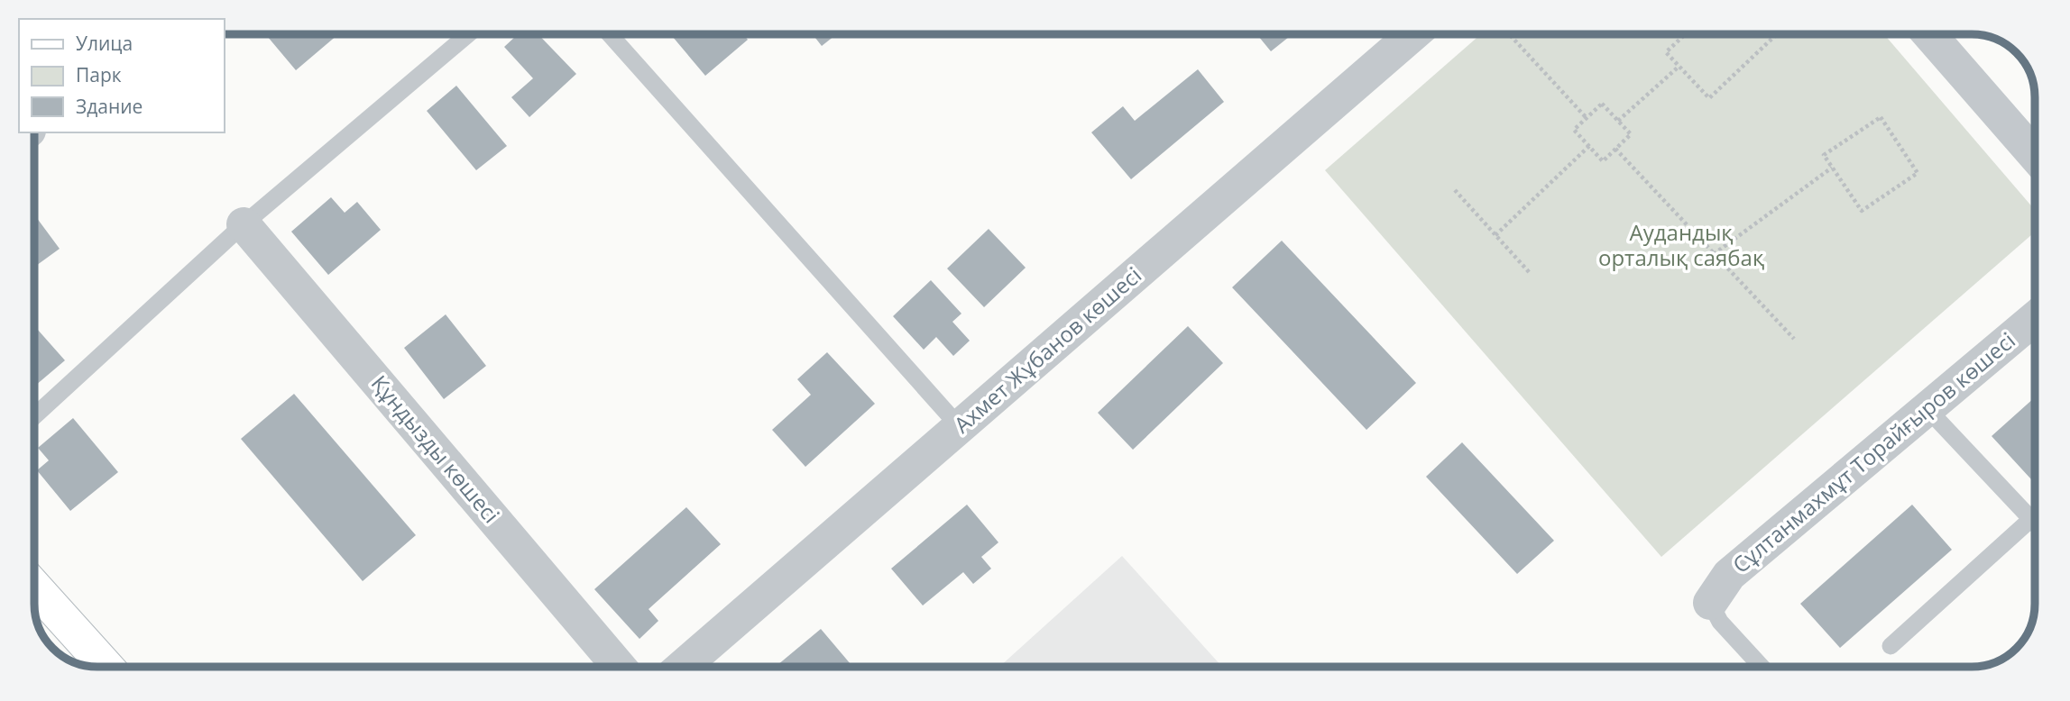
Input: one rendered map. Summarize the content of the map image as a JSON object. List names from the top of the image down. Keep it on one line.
{"streets":{"street":["Ахмет Жұбанов көшесі","Құндызды көшесі","Сұлтанмахмұт Торайғыров көшесі"]},"parks":["Аудандық орталық саябақ"],"legend":["Улица","Парк","Здание"]}
